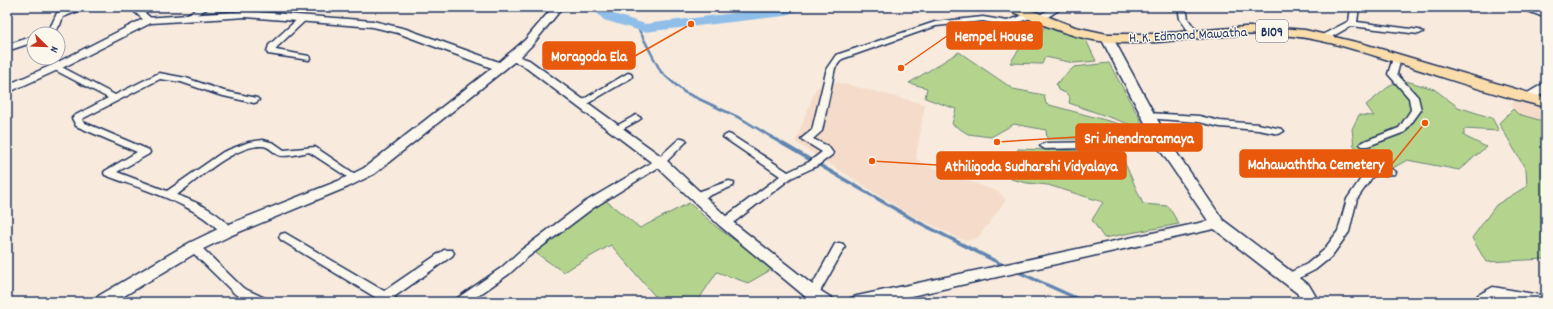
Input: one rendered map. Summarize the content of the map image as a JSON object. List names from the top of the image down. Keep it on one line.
{"streets":{"main road":["B109","H. K. Edmond Mawatha"]},"crossings":[["B109","H. K. Edmond Mawatha"]],"places":["Moragoda Ela","Hempel House","Mahawaththa Cemetery","Sri Jinendraramaya","Athiligoda Sudharshi Vidyalaya"],"north":"bottom right"}
